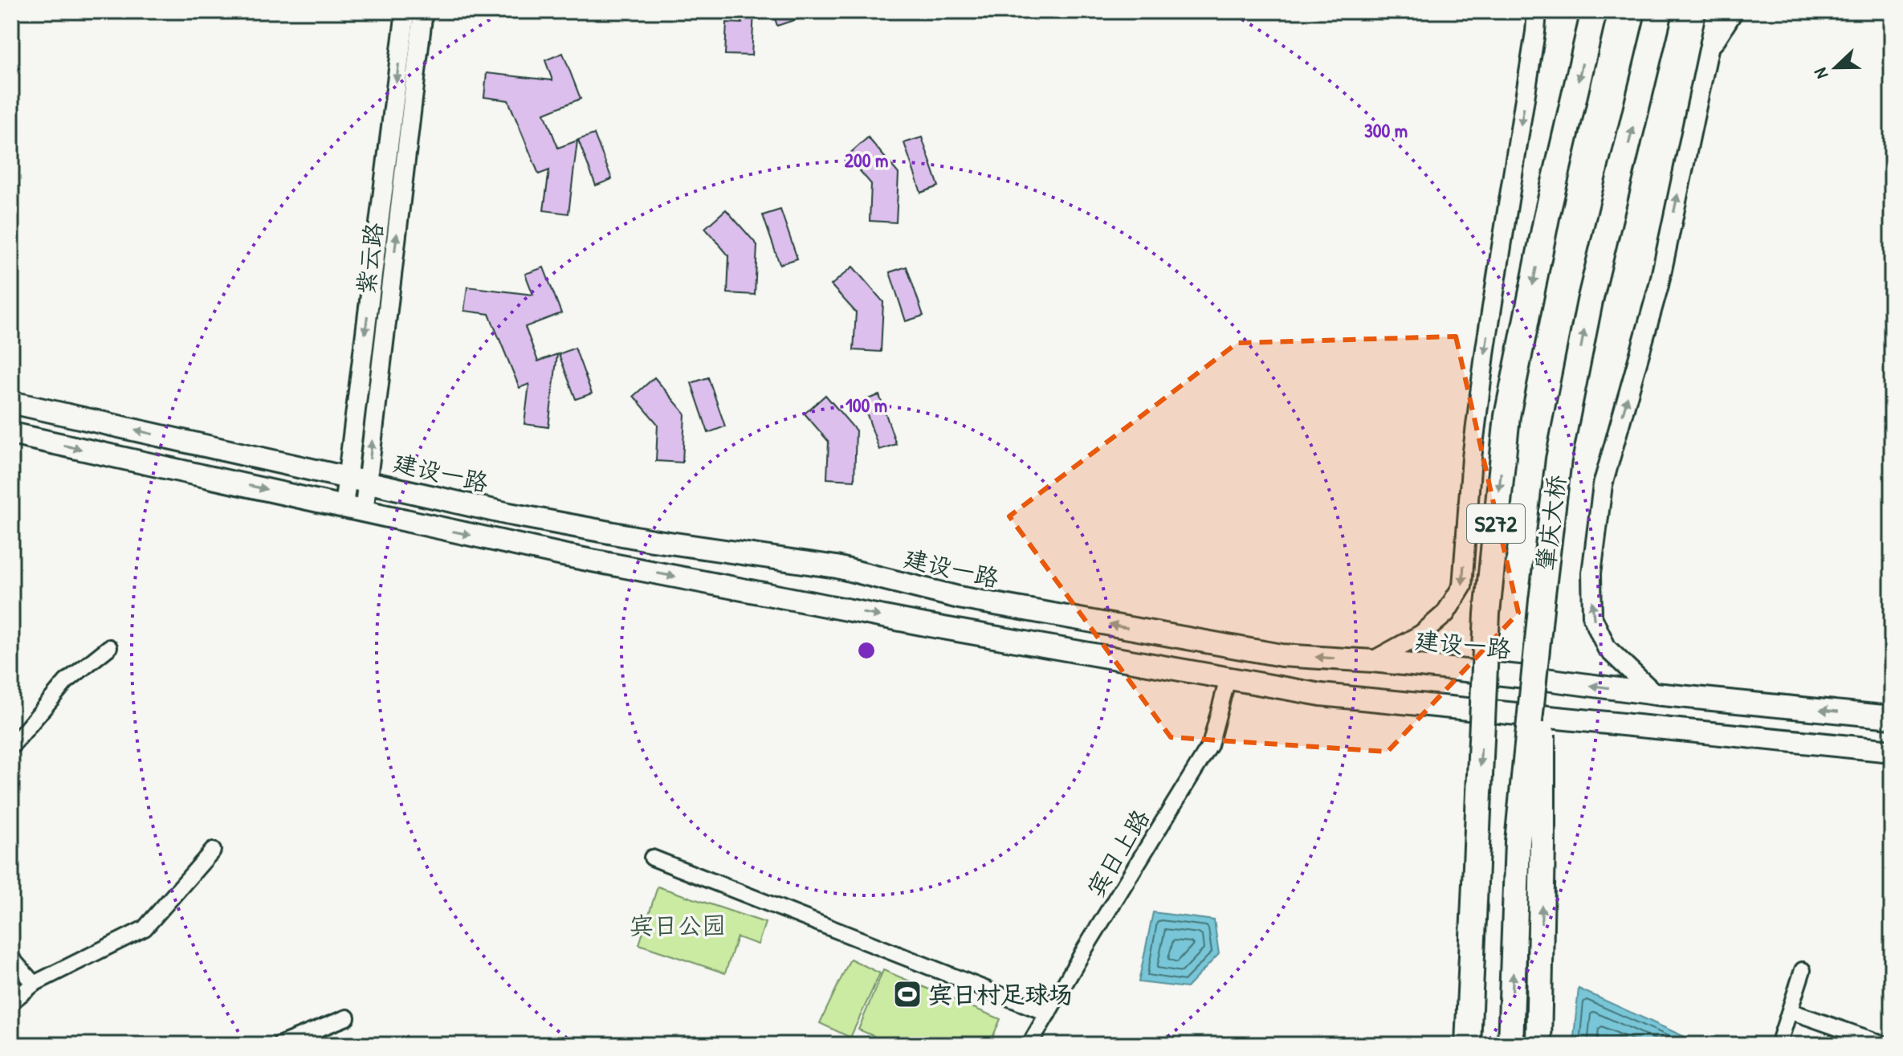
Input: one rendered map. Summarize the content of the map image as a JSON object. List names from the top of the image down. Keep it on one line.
{"streets":{"main road":["建设一路","肇庆大桥","S272"],"street":["紫云路","宾日上路"]},"crossings":[["紫云路","建设一路"]],"parks":["宾日公园"],"places":{"sports":["宾日村足球场"]},"north":"left","rings":["300 m","200 m","100 m"]}
